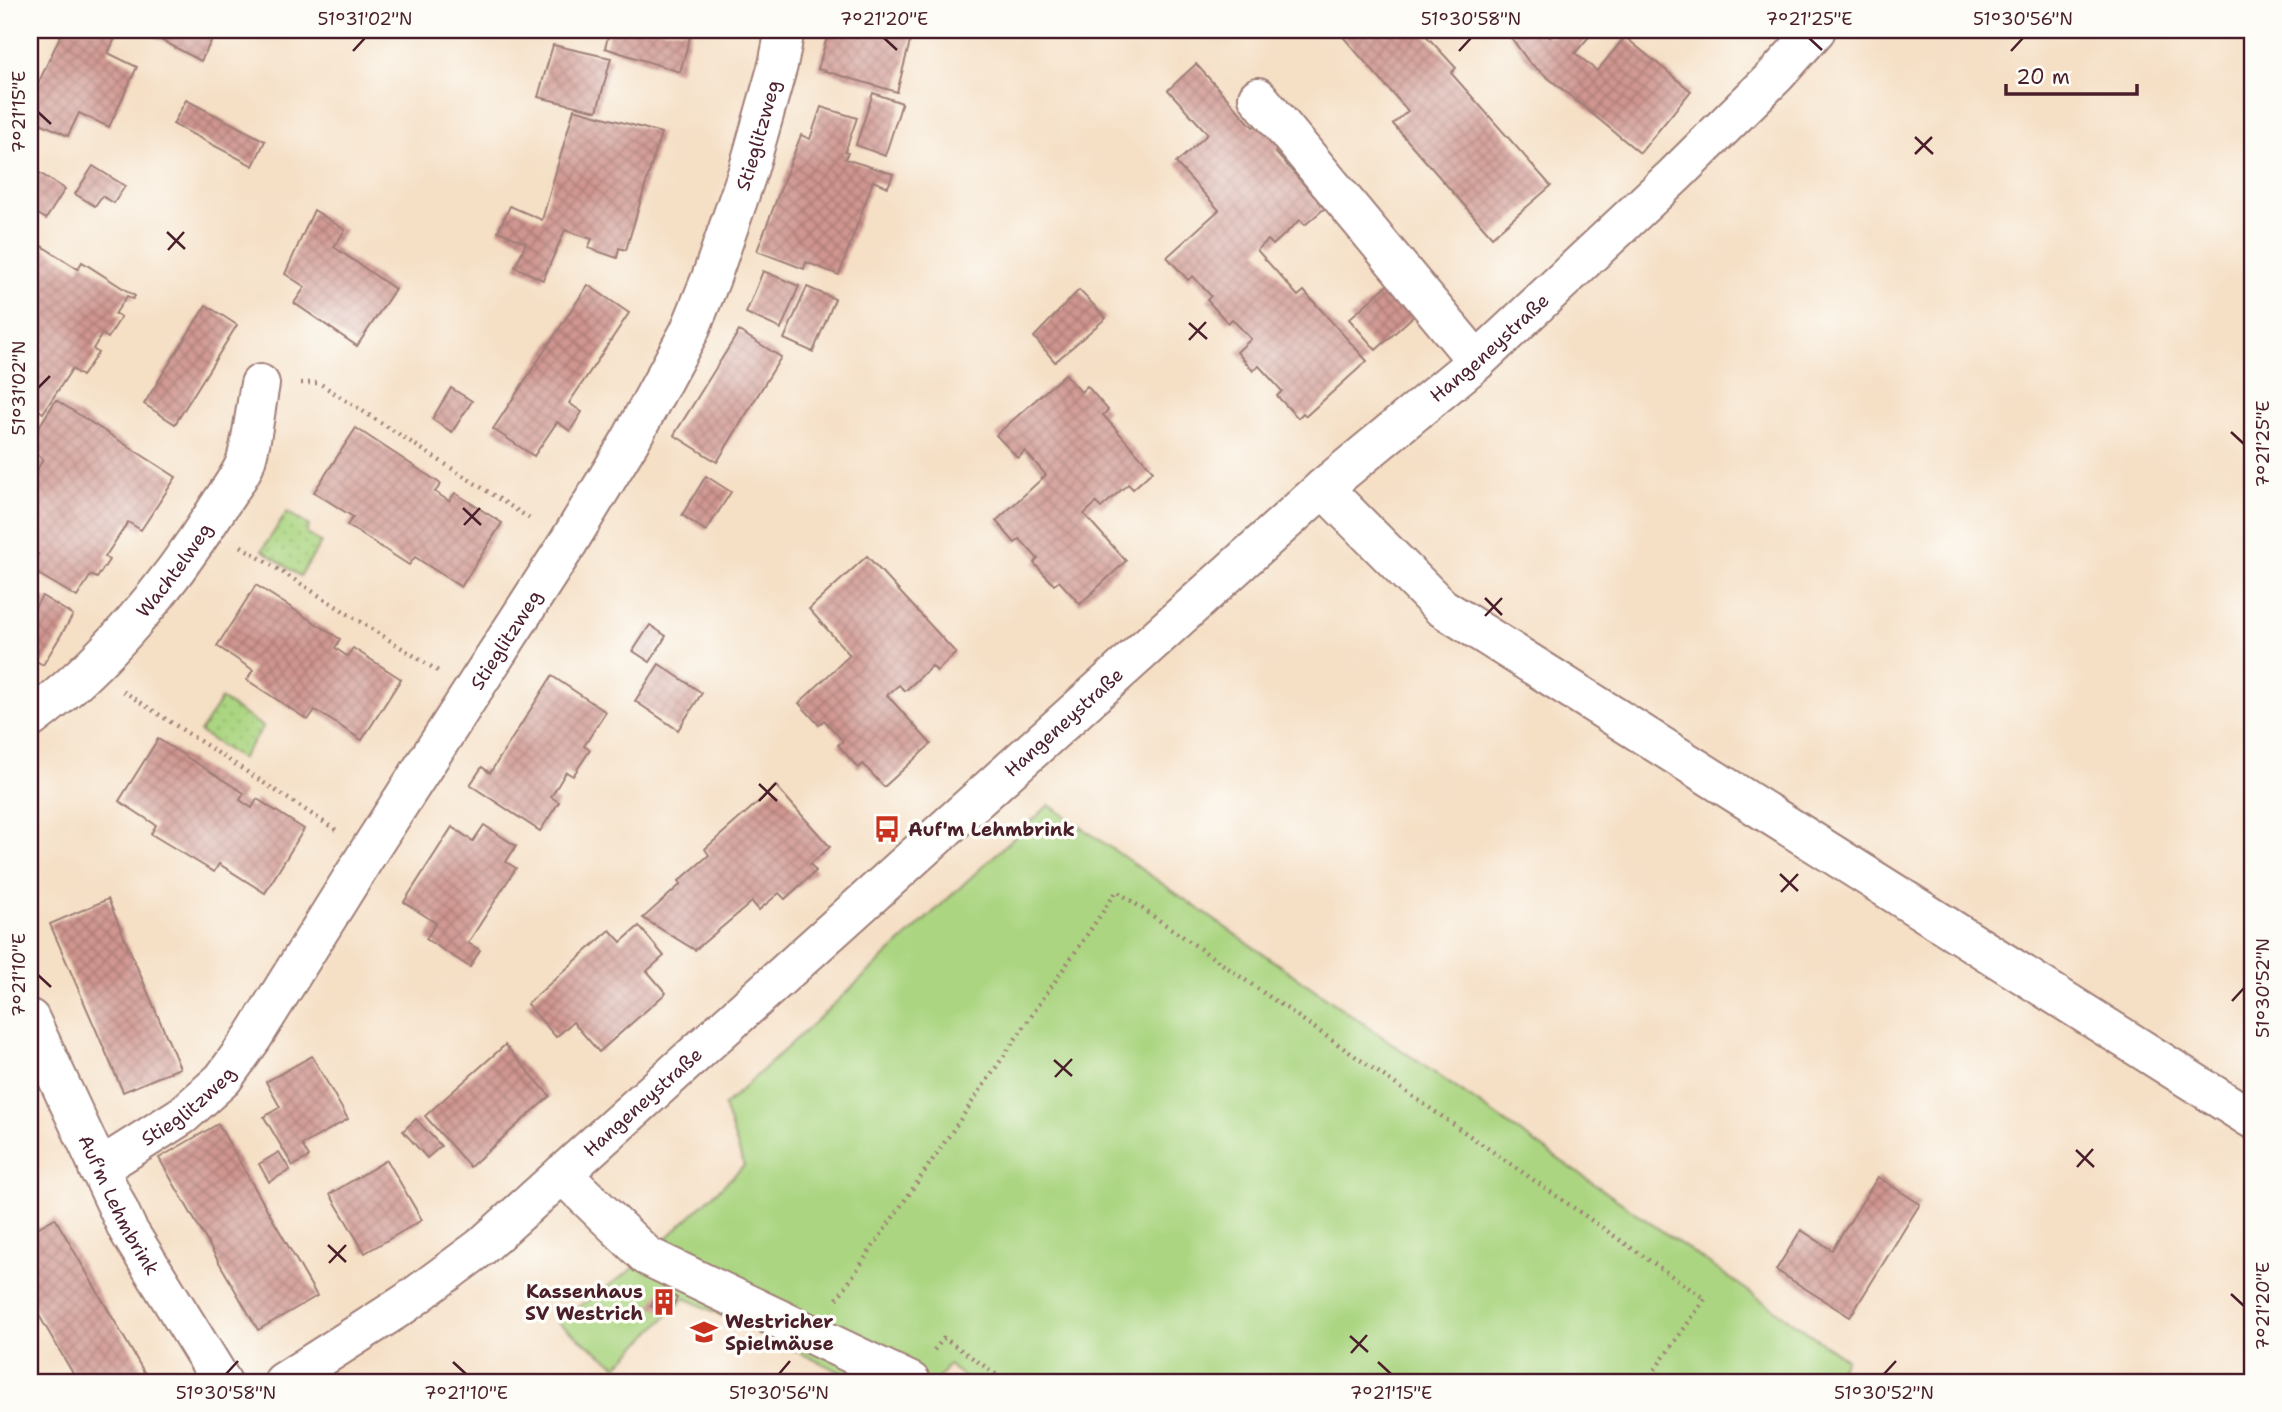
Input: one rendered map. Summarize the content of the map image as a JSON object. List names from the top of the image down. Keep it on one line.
{"streets":{"street":["Stieglitzweg","Hangeneystraße","Wachtelweg","Auf'm Lehmbrink"]},"crossings":[["Stieglitzweg","Auf'm Lehmbrink"]],"places":{"bus stop":["Auf'm Lehmbrink"],"building":["Kassenhaus SV Westrich"],"school or university":["Westricher Spielmäuse"]},"scale_bar":"20 m","coordinates":["51°31'02\"N","7°21'20\"E","51°30'58\"N","7°21'25\"E","51°30'56\"N","7°21'15\"E","7°21'10\"E","51°30'52\"N"]}
